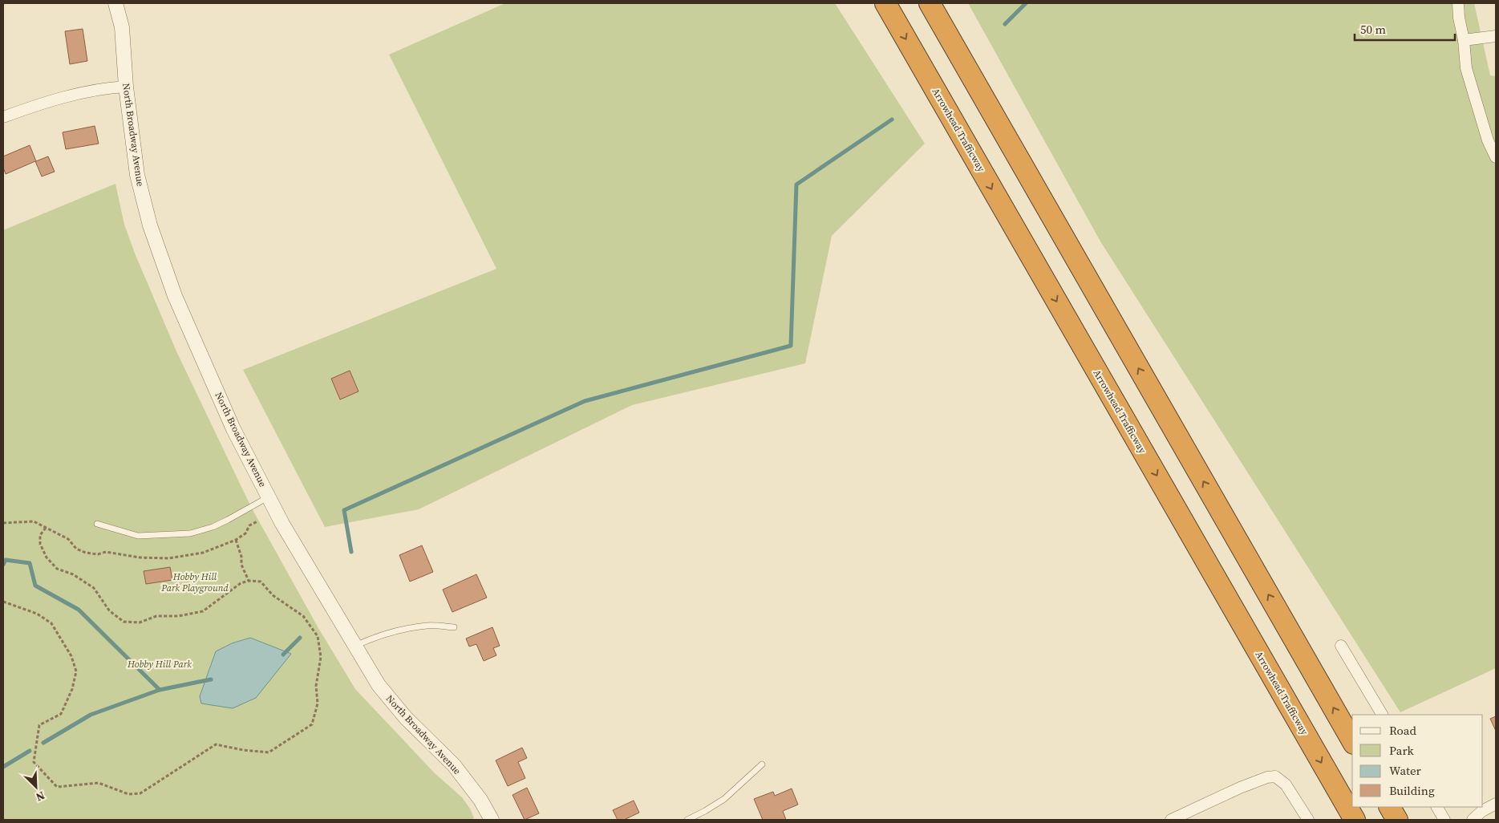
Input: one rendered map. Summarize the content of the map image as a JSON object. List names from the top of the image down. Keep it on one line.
{"streets":{"highway":["Arrowhead Trafficway"],"street":["North Broadway Avenue"]},"parks":["Hobby Hill Park Playground","Hobby Hill Park"],"legend":["Road","Park","Water","Building"],"scale_bar":"50 m","north":"bottom right"}
